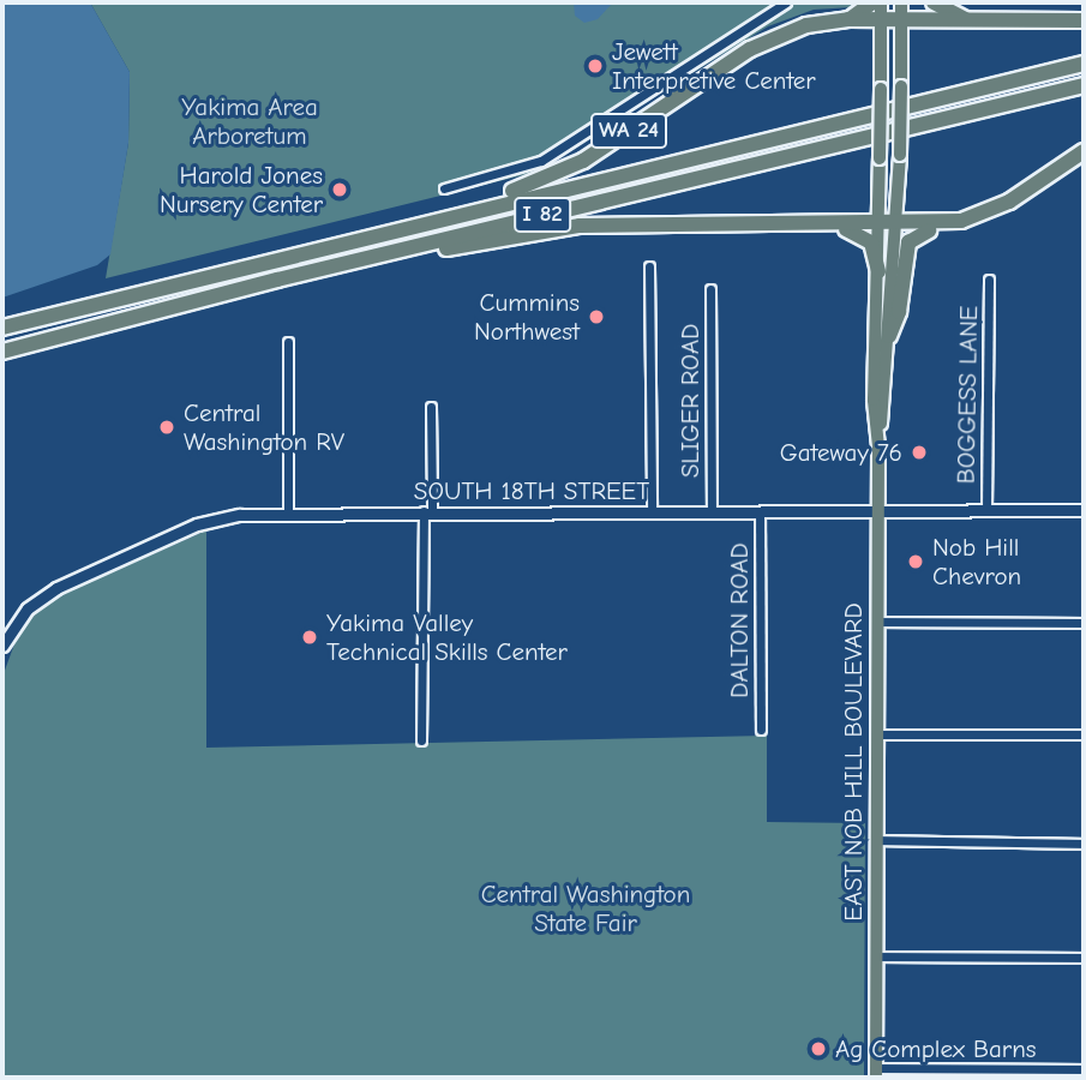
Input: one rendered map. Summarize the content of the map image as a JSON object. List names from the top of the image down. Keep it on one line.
{"streets":{"highway":["WA 24","I 82"],"main road":["EAST NOB HILL BOULEVARD"],"street":["BOGGESS LANE","SLIGER ROAD","SOUTH 18TH STREET","DALTON ROAD"]},"crossings":[["WA 24","I 82"],["BOGGESS LANE","SOUTH 18TH STREET"],["SLIGER ROAD","SOUTH 18TH STREET"],["SOUTH 18TH STREET","DALTON ROAD"],["SOUTH 18TH STREET","EAST NOB HILL BOULEVARD"]],"parks":["Yakima Area Arboretum","Central Washington State Fair"],"places":["Jewett Interpretive Center","Harold Jones Nursery Center","Cummins Northwest","Central Washington RV","Gateway 76","Nob Hill Chevron","Yakima Valley Technical Skills Center","Ag Complex Barns"]}
